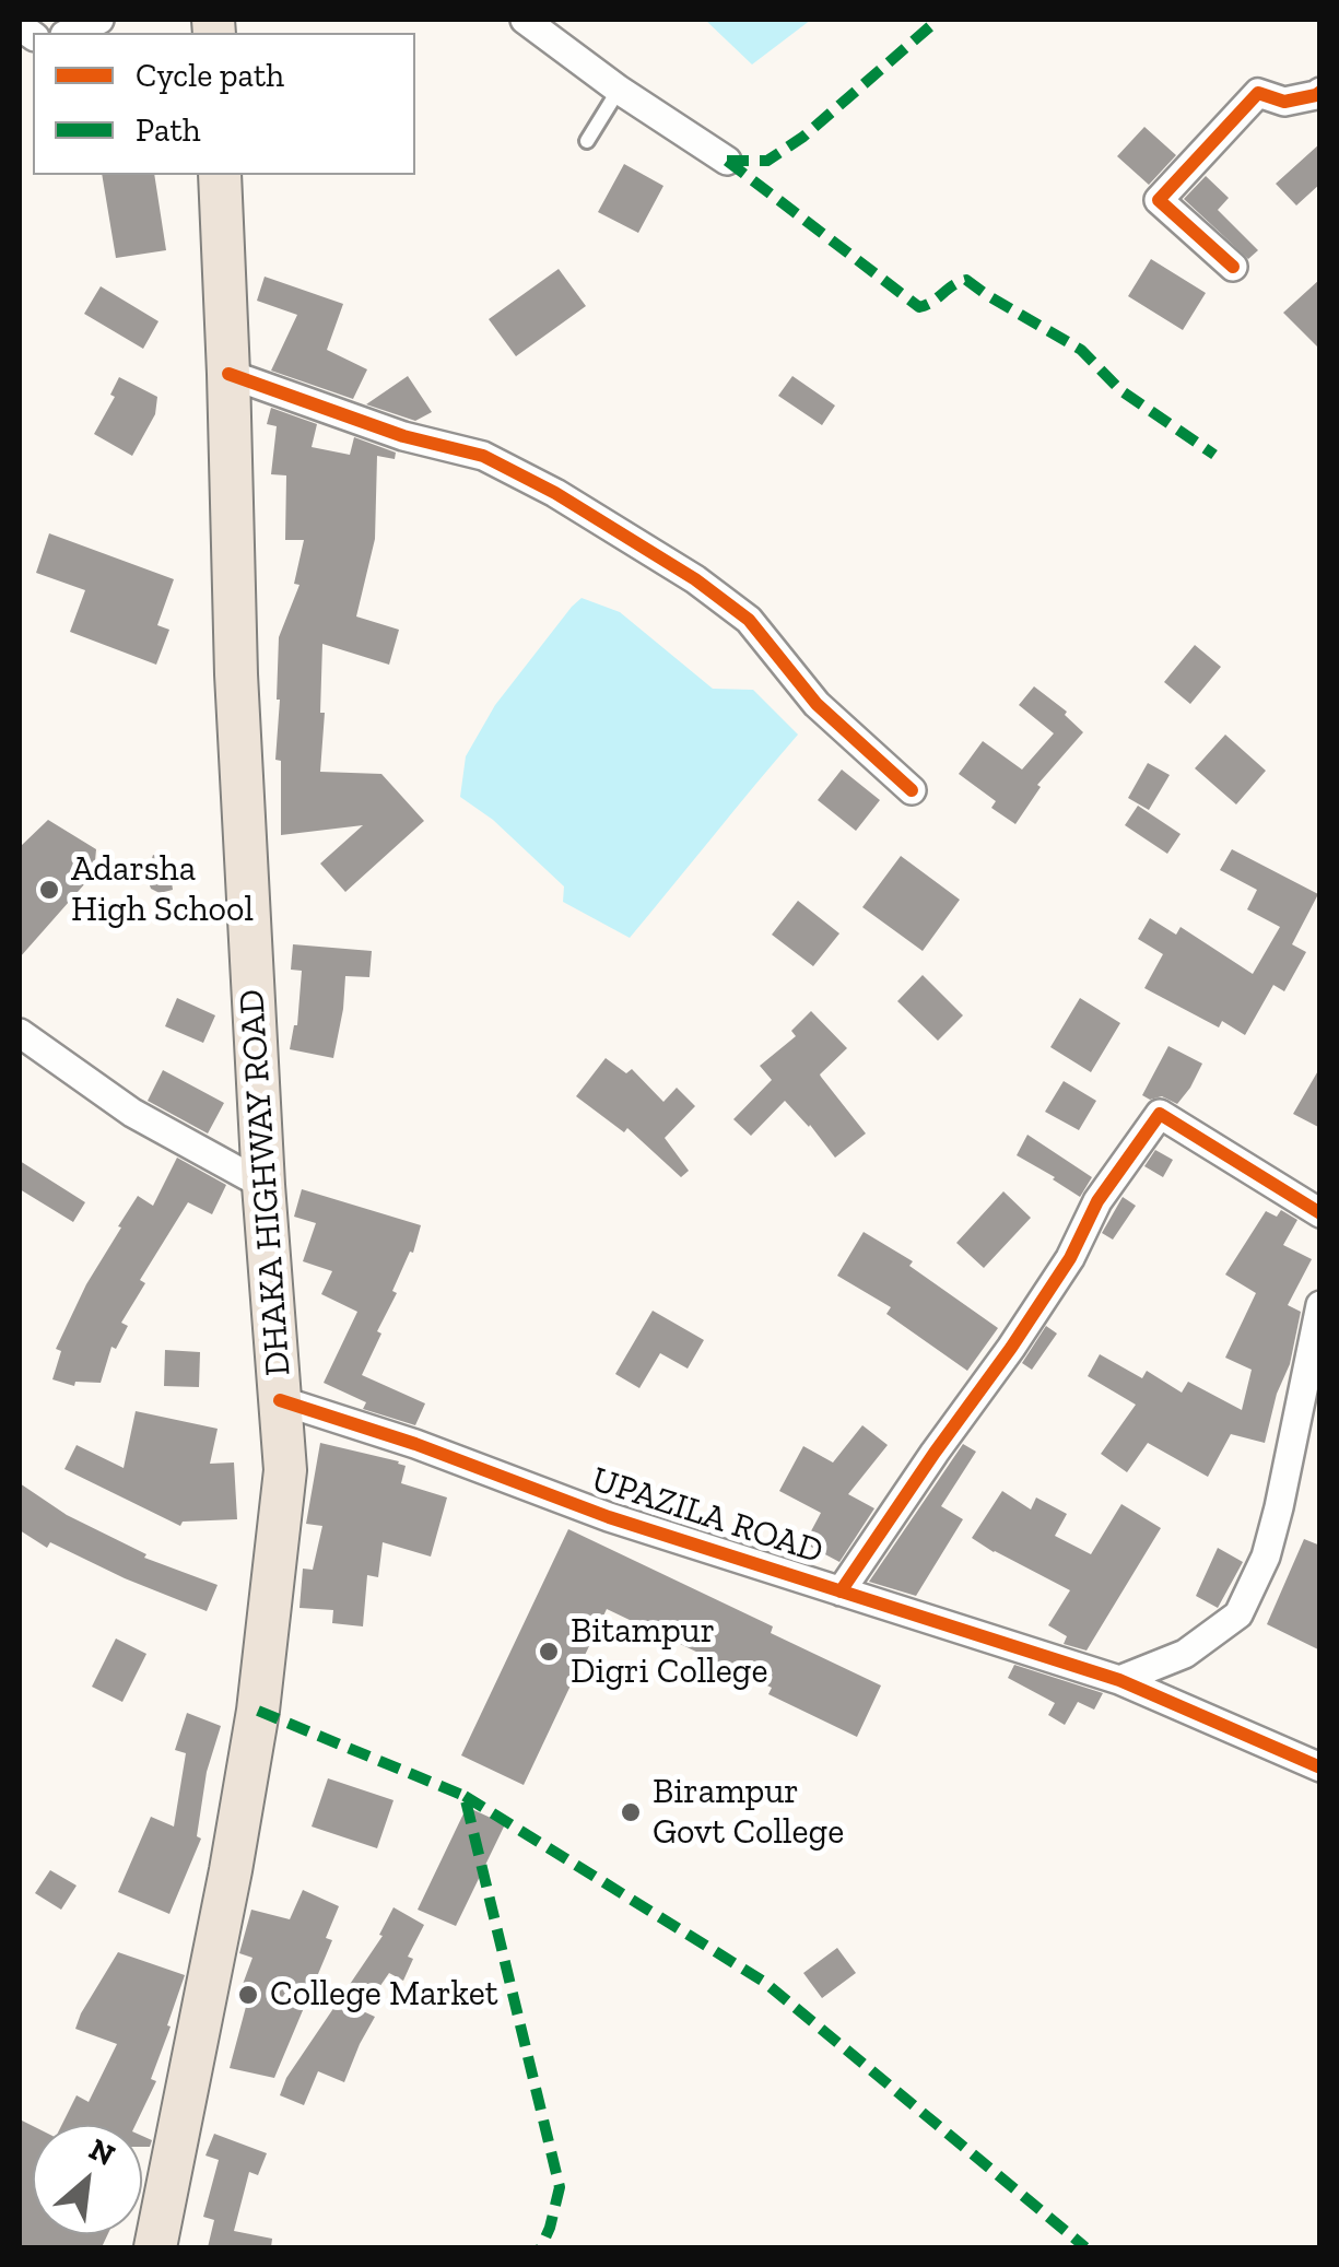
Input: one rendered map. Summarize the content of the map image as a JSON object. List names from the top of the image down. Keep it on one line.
{"streets":{"main road":["DHAKA HIGHWAY ROAD"],"street":["UPAZILA ROAD"]},"crossings":[["DHAKA HIGHWAY ROAD","UPAZILA ROAD"]],"places":["Adarsha High School","Bitampur Digri College","Birampur Govt College","College Market"],"legend":["Cycle path","Path"],"north":"top right"}
